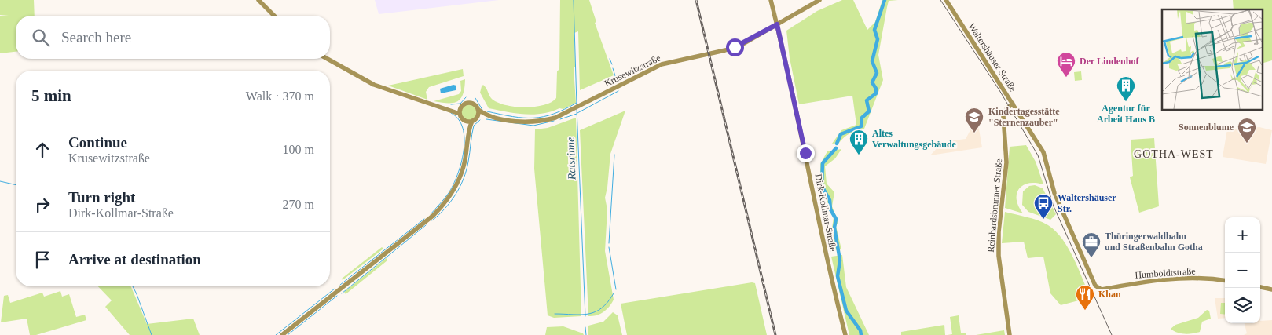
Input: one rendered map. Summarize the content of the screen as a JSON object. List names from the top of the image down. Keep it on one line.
{"streets":{"main road":["Waltershäuser Straße","Krusewitzstraße","Reinhardsbrunner Straße","Dirk-Kollmar-Straße","Humboldtstraße"]},"crossings":[["Waltershäuser Straße","Reinhardsbrunner Straße"],["Waltershäuser Straße","Humboldtstraße"],["Krusewitzstraße","Dirk-Kollmar-Straße"]],"districts":["GOTHA-WEST"],"water":["Ratsrinne"],"places":{"hotel":["Der Lindenhof"],"building":["Agentur für Arbeit Haus B","Altes Verwaltungsgebäude"],"school or university":["Kindertagesstätte \"Sternenzauber\"","Sonnenblume"],"bus stop":["Waltershäuser Str."],"office":["Thüringerwaldbahn und Straßenbahn Gotha"],"restaurant":["Khan"]},"page":{"search":"Search here","heading":["5 min","Walk · 370 m"],"list":[["Continue","Krusewitzstraße","100 m"],["Turn right","Dirk-Kollmar-Straße","270 m"],"Arrive at destination"],"map_buttons":["+","−"]}}
